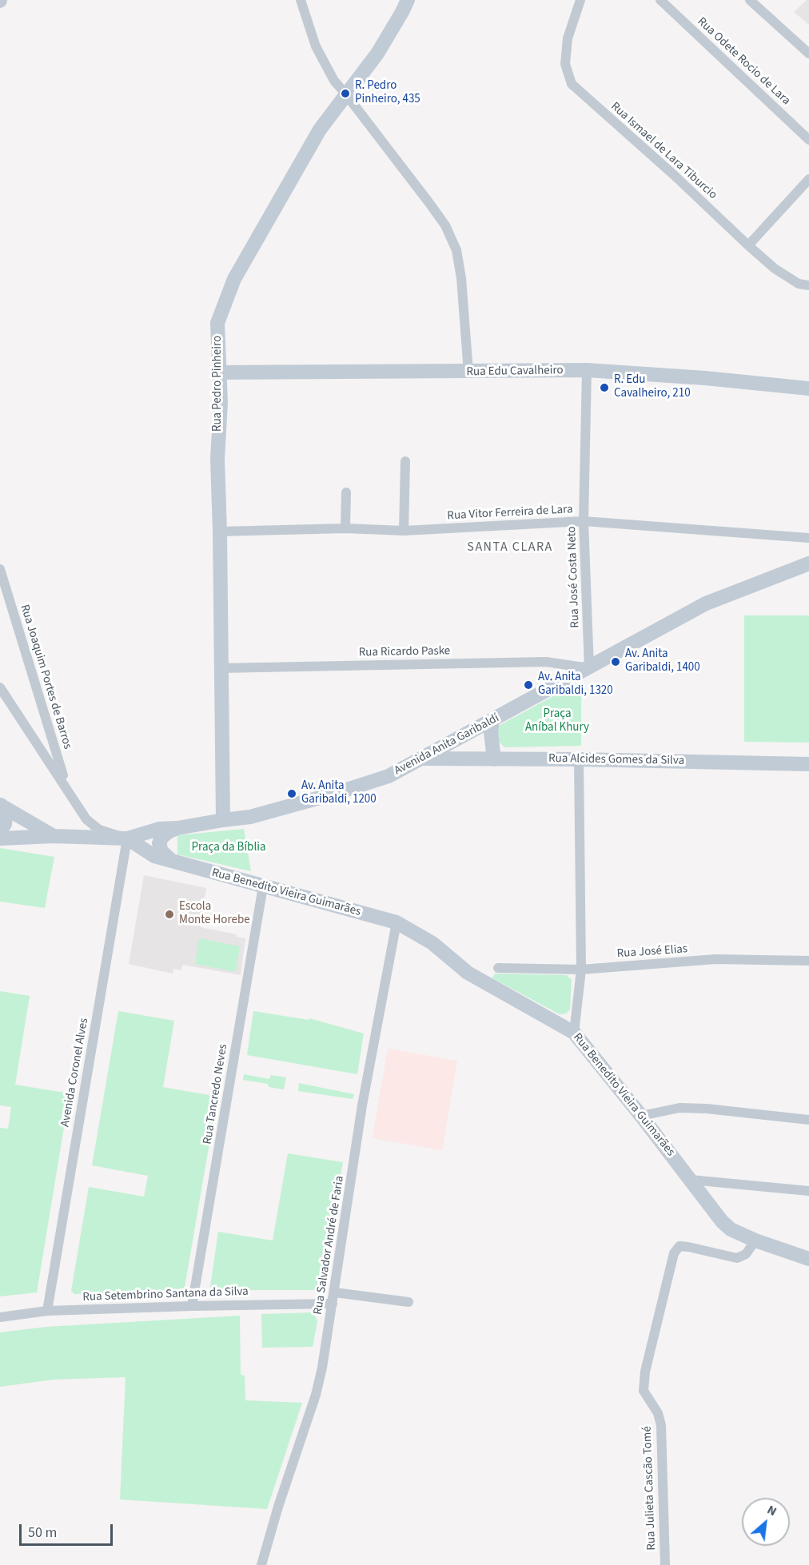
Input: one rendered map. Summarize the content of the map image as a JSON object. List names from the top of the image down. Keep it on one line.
{"streets":{"street":["Rua Odete Rocio de Lara","Rua Ismael de Lara Tiburcio","Rua Edu Cavalheiro","Rua Pedro Pinheiro","Rua Vitor Ferreira de Lara","Rua José Costa Neto","Rua Ricardo Paske","Rua Joaquim Portes de Barros","Avenida Anita Garibaldi","Rua Alcides Gomes da Silva","Rua Benedito Vieira Guimarães","Rua José Elias","Avenida Coronel Alves","Rua Tancredo Neves","Rua Salvador André de Faria","Rua Setembrino Santana da Silva","Rua Julieta Cascão Tomé"]},"crossings":[["Rua Edu Cavalheiro","Rua Pedro Pinheiro"],["Rua Edu Cavalheiro","Rua José Costa Neto"],["Rua Pedro Pinheiro","Rua Vitor Ferreira de Lara"],["Rua Pedro Pinheiro","Rua Ricardo Paske"],["Rua Pedro Pinheiro","Avenida Anita Garibaldi"],["Rua Vitor Ferreira de Lara","Rua José Costa Neto"],["Rua José Costa Neto","Rua Ricardo Paske"],["Rua José Costa Neto","Avenida Anita Garibaldi"],["Rua Ricardo Paske","Avenida Anita Garibaldi"],["Avenida Anita Garibaldi","Rua Alcides Gomes da Silva"],["Avenida Anita Garibaldi","Rua Benedito Vieira Guimarães"],["Avenida Anita Garibaldi","Avenida Coronel Alves"],["Rua Benedito Vieira Guimarães","Avenida Coronel Alves"],["Rua Benedito Vieira Guimarães","Rua Tancredo Neves"],["Rua Benedito Vieira Guimarães","Rua Salvador André de Faria"],["Rua Benedito Vieira Guimarães","Rua Julieta Cascão Tomé"],["Avenida Coronel Alves","Rua Setembrino Santana da Silva"],["Rua Tancredo Neves","Rua Setembrino Santana da Silva"],["Rua Salvador André de Faria","Rua Setembrino Santana da Silva"]],"districts":["SANTA CLARA"],"parks":["Praça Aníbal Khury","Praça da Bíblia"],"places":["R. Pedro Pinheiro, 435","R. Edu Cavalheiro, 210","Av. Anita Garibaldi, 1400","Av. Anita Garibaldi, 1320","Av. Anita Garibaldi, 1200","Escola Monte Horebe"],"scale_bar":"50 m","north":"top right"}
